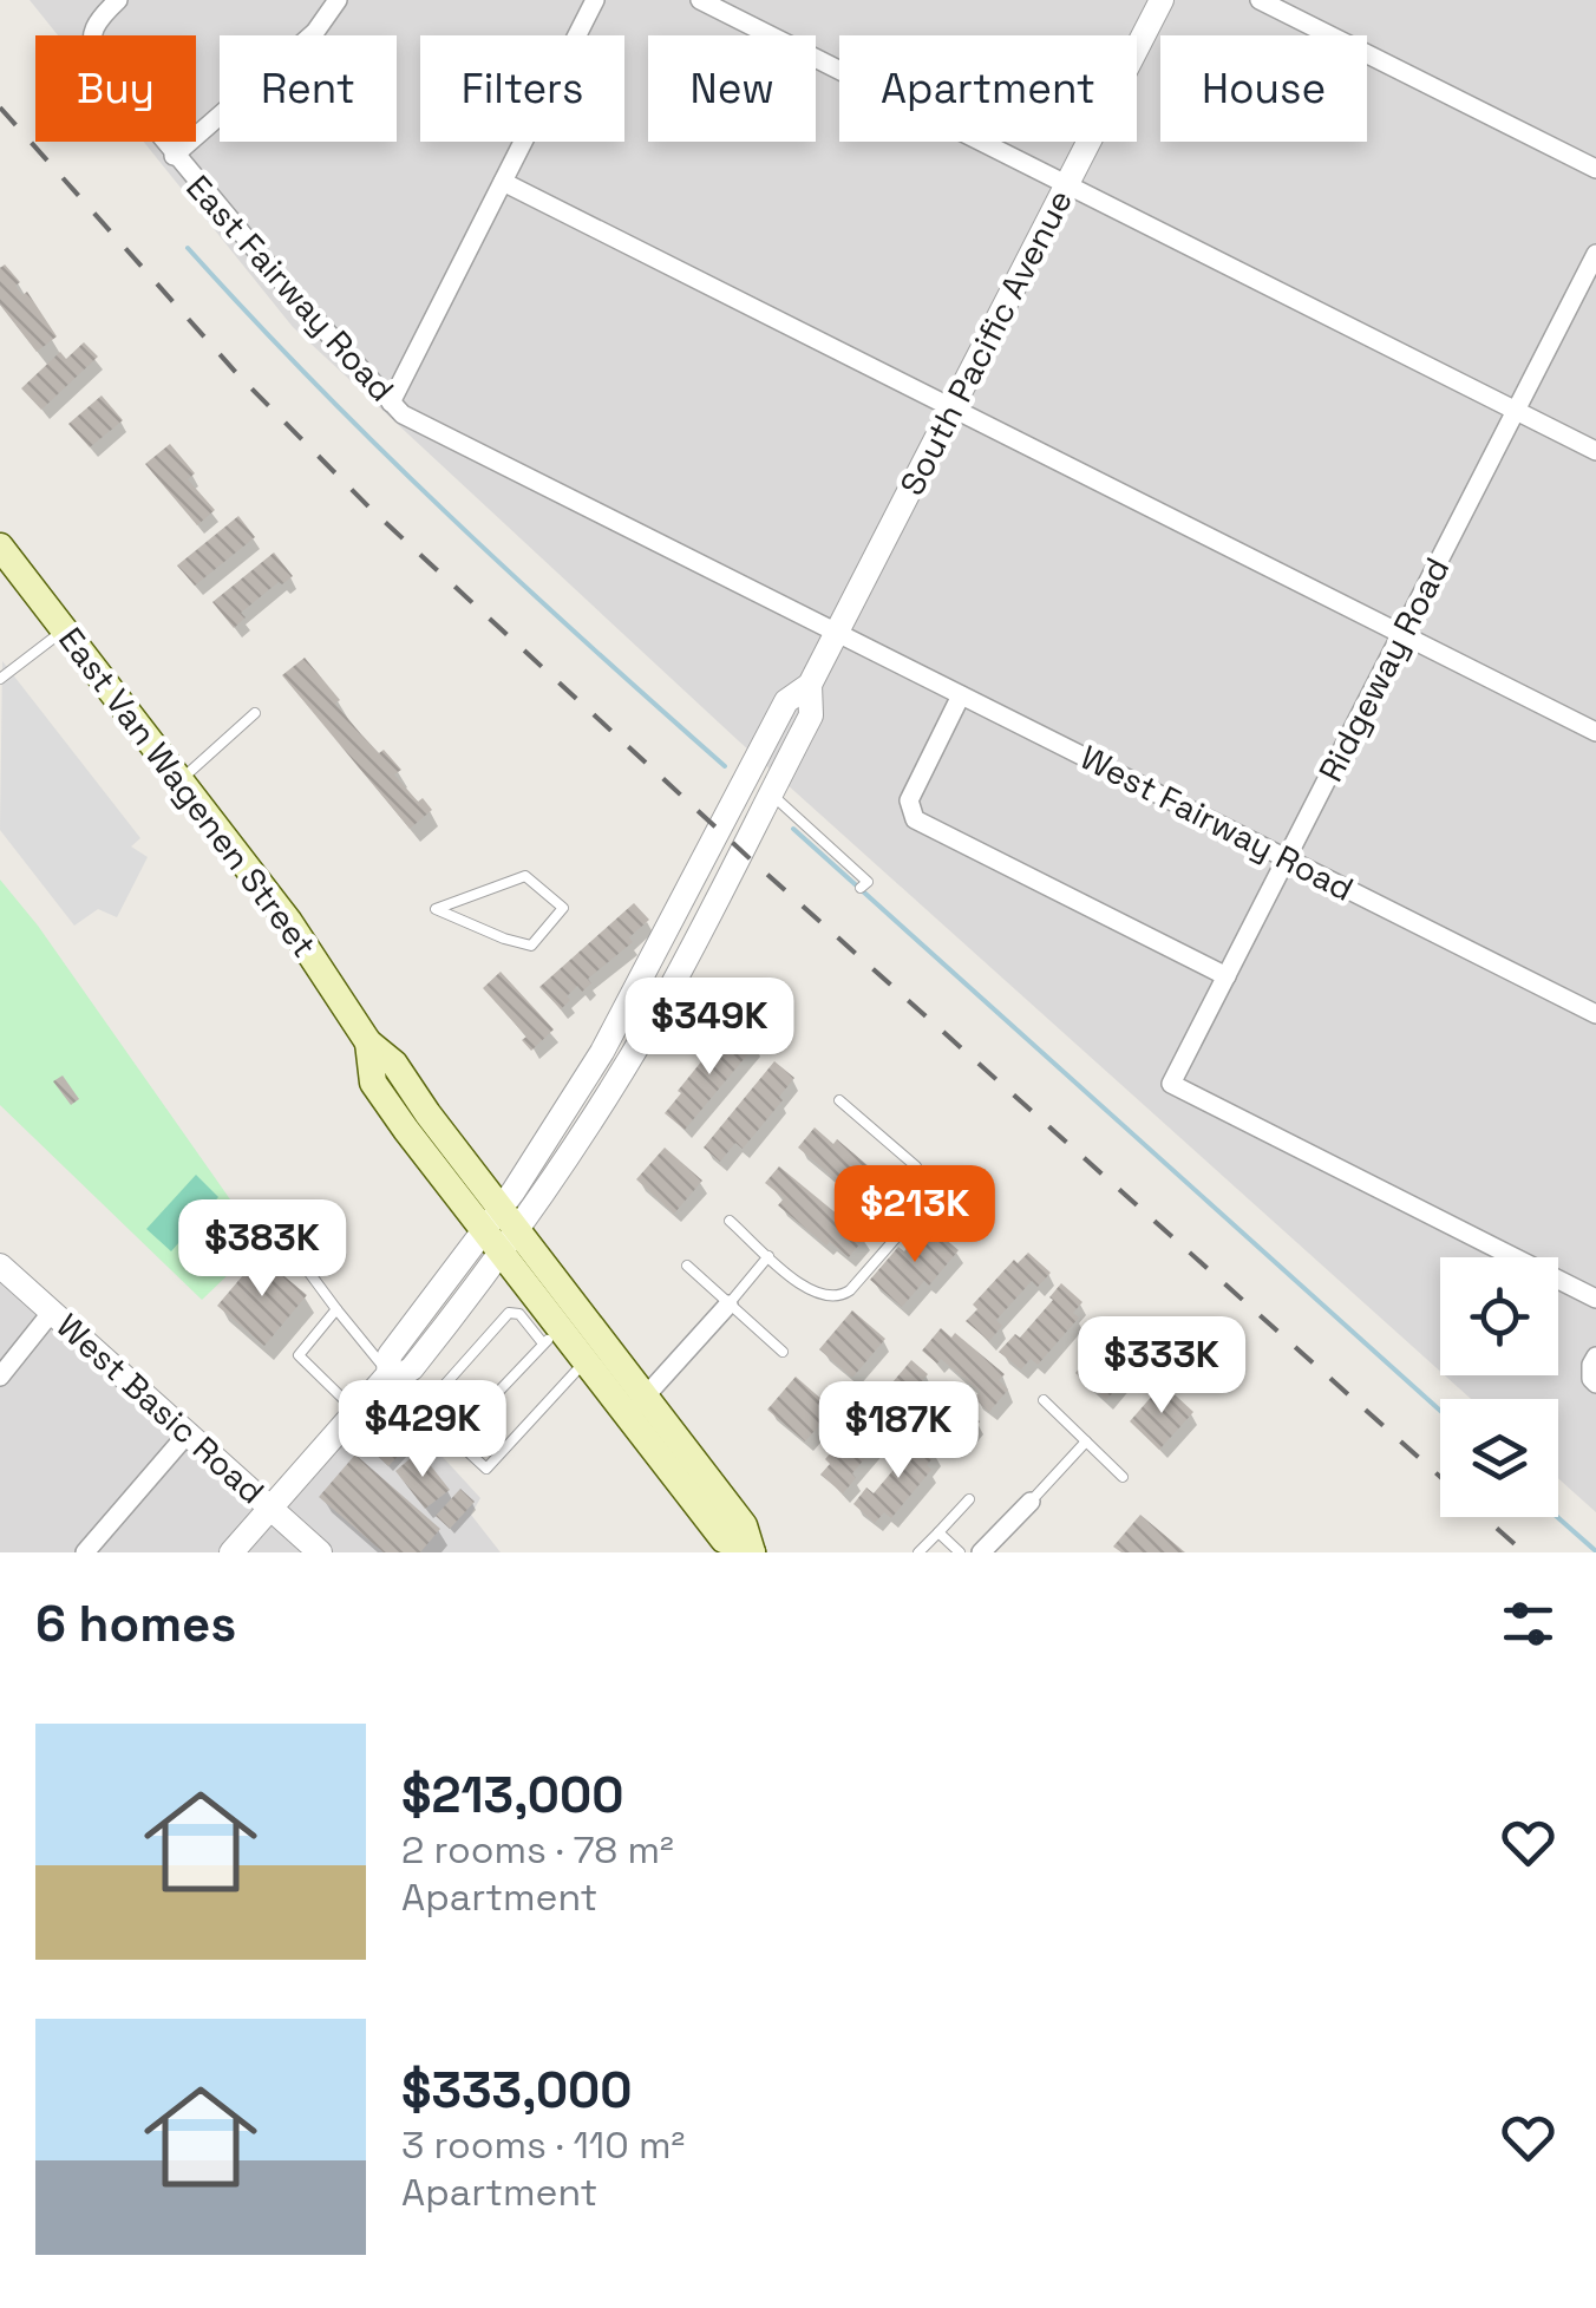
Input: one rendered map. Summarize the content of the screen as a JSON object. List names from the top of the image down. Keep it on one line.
{"streets":{"main road":["East Van Wagenen Street"],"street":["East Fairway Road","South Pacific Avenue","Ridgeway Road","West Fairway Road","West Basic Road"]},"crossings":[["East Fairway Road","South Pacific Avenue"],["East Fairway Road","West Fairway Road"],["South Pacific Avenue","East Van Wagenen Street"],["South Pacific Avenue","West Fairway Road"],["Ridgeway Road","West Fairway Road"]],"page":{"chip":["Buy","Rent","Filters","New","Apartment","House"],"price":["$349K","$213K","$383K","$333K","$429K","$187K"],"heading":"6 homes","list":[{"name":"$213,000","note":"2 rooms · 78 m² · Apartment"},{"name":"$333,000","note":"3 rooms · 110 m² · Apartment"}]}}
